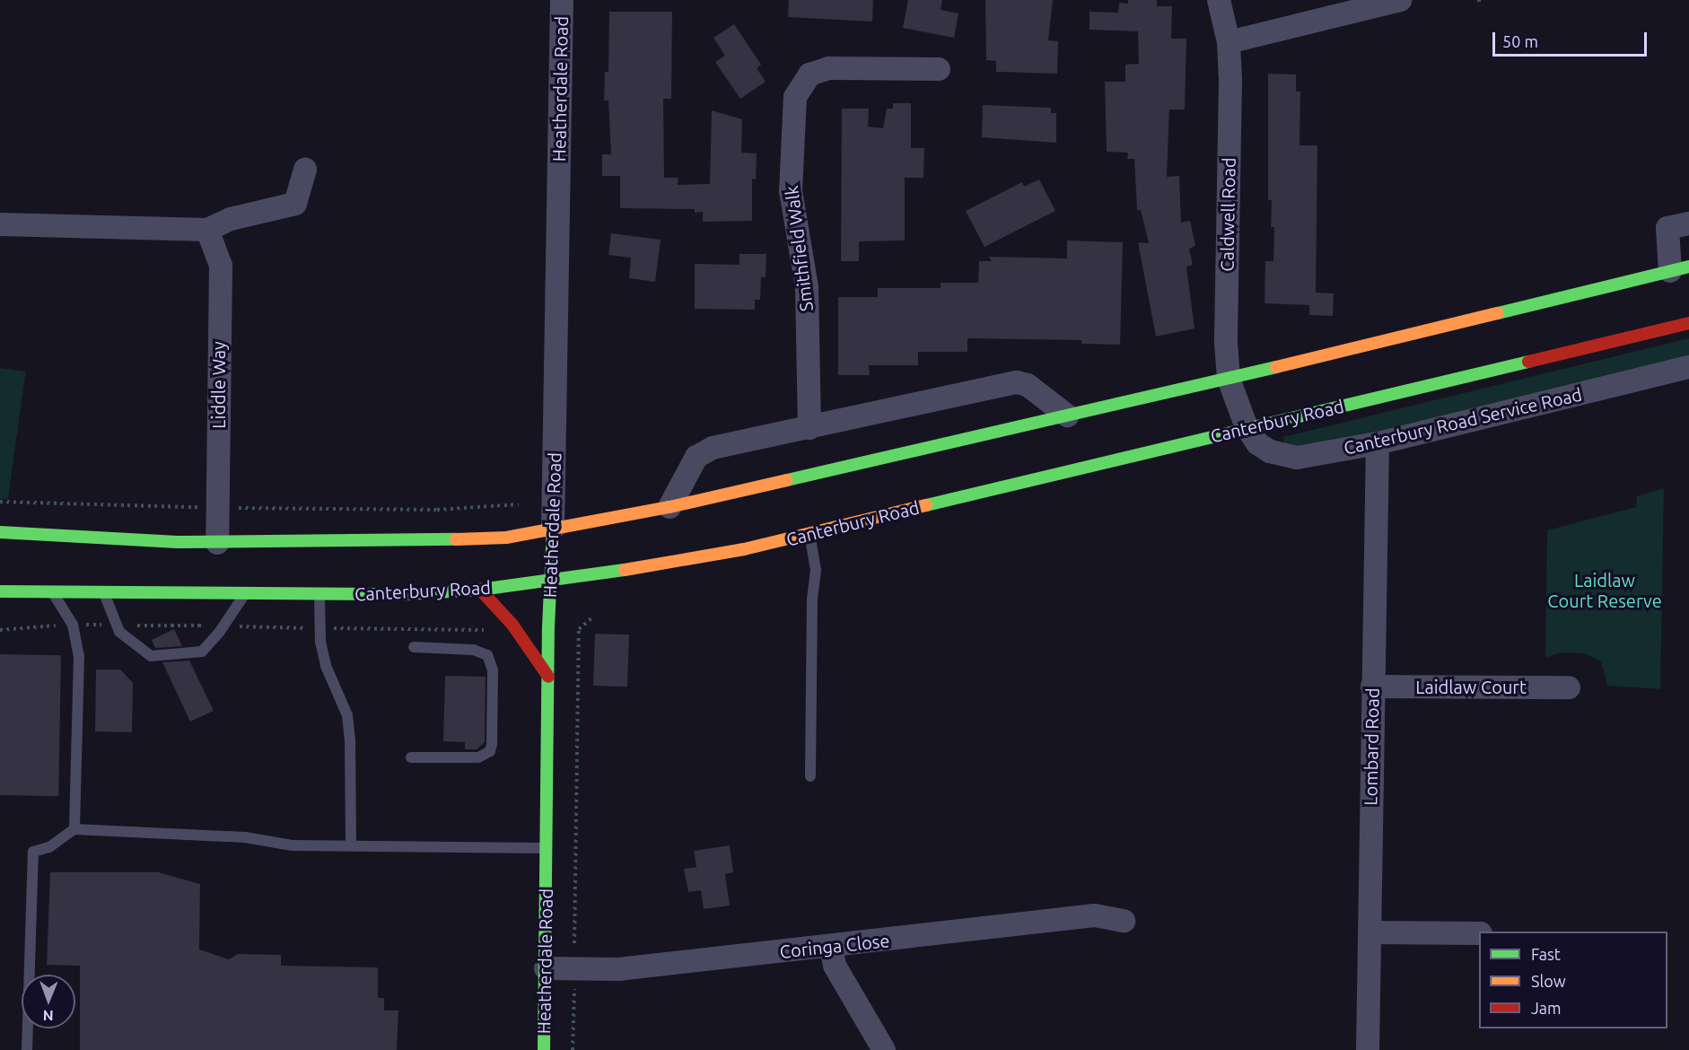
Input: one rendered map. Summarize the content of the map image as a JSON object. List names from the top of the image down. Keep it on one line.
{"streets":{"main road":["Heatherdale Road","Canterbury Road"],"street":["Caldwell Road","Smithfield Walk","Liddle Way","Canterbury Road Service Road","Laidlaw Court","Lombard Road","Coringa Close"]},"crossings":[["Heatherdale Road","Canterbury Road"],["Heatherdale Road","Coringa Close"],["Caldwell Road","Canterbury Road"],["Caldwell Road","Canterbury Road Service Road"],["Canterbury Road","Canterbury Road Service Road"],["Canterbury Road Service Road","Lombard Road"],["Laidlaw Court","Lombard Road"]],"parks":["Laidlaw Court Reserve"],"legend":["Fast","Slow","Jam"],"scale_bar":"50 m","north":"bottom"}
